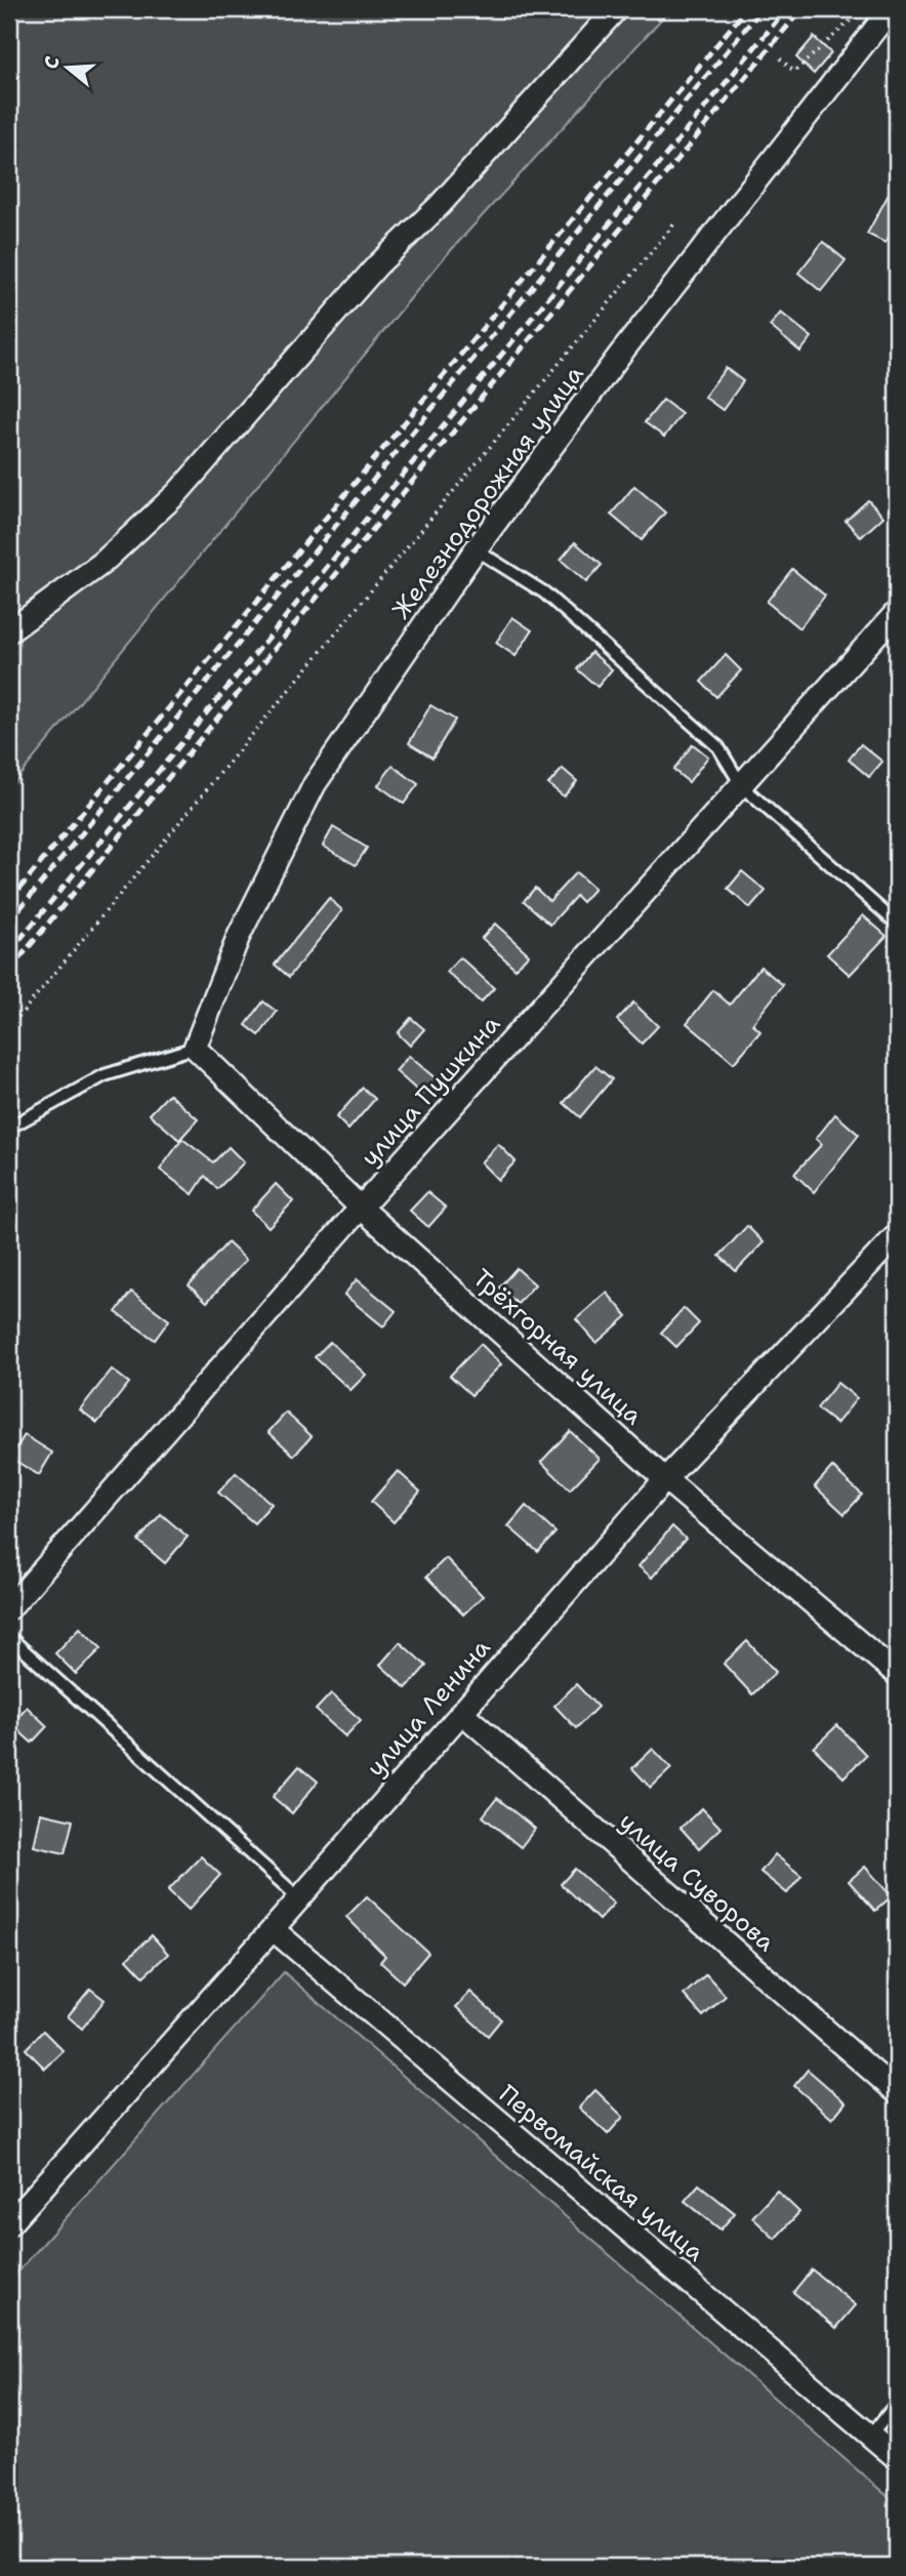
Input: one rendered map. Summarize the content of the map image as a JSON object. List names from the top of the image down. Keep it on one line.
{"streets":{"street":["Железнодорожная улица","улица Пушкина","Трёхгорная улица","улица Ленина","улица Суворова","Первомайская улица"]},"crossings":[["Железнодорожная улица","Трёхгорная улица"],["улица Пушкина","Трёхгорная улица"],["Трёхгорная улица","улица Ленина"],["улица Ленина","улица Суворова"],["улица Ленина","Первомайская улица"]],"north":"left"}
